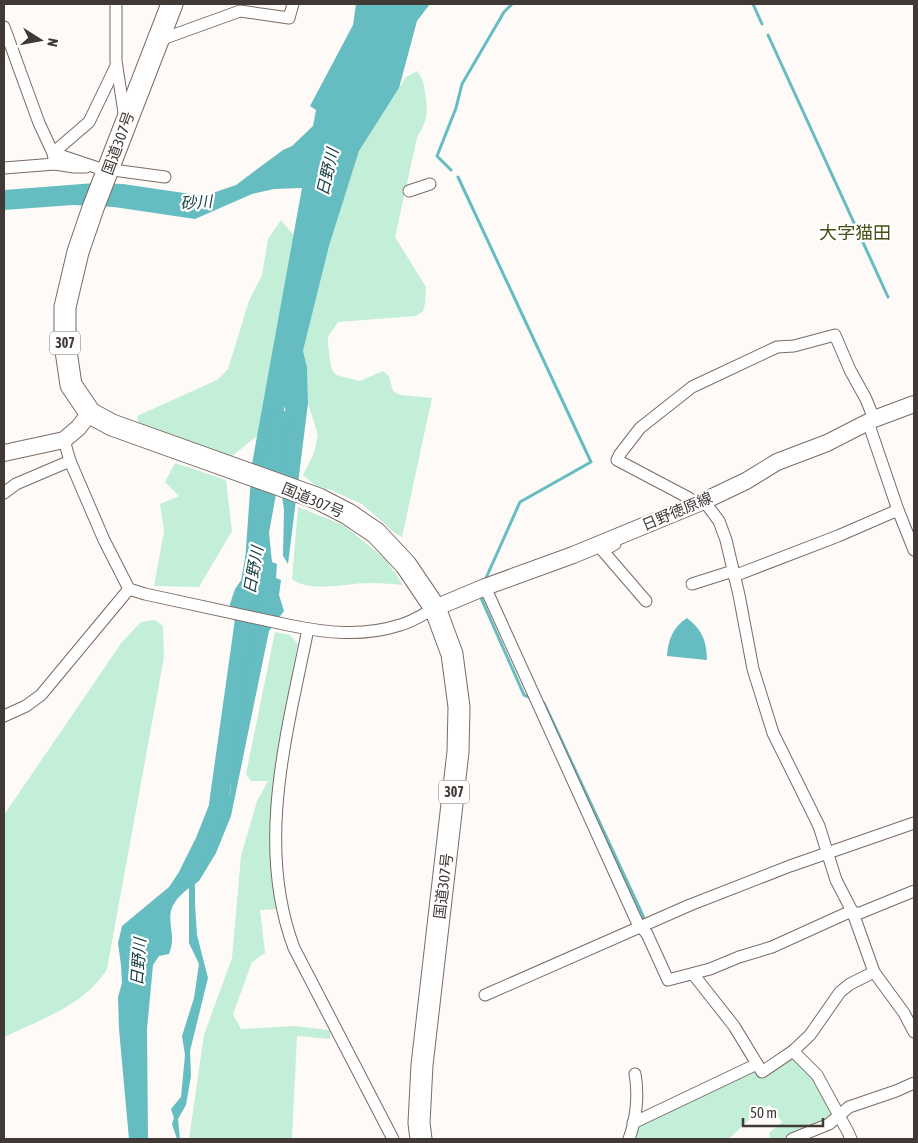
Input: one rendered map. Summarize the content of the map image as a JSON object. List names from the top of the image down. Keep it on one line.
{"streets":{"highway":["国道307号","307"],"main road":["日野徳原線"]},"crossings":[["国道307号","日野徳原線"]],"districts":["大字猫田"],"water":["日野川","砂川"],"scale_bar":"50 m","north":"right"}
